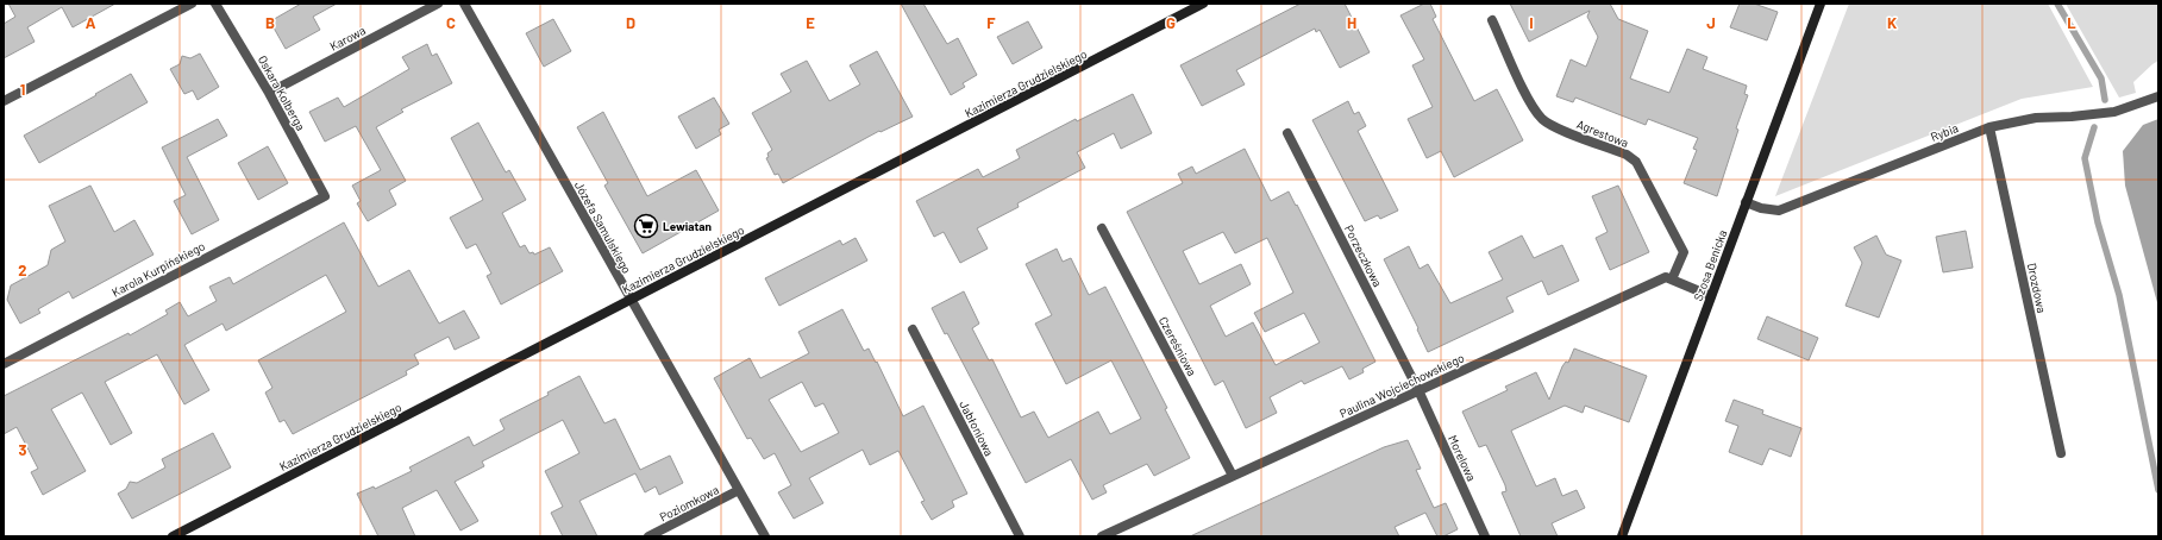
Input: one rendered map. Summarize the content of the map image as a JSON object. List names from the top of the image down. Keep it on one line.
{"streets":{"street":["Karowa","Kazimierza Grudzielskiego","Oskara Kolberga","Rybia","Agrestowa","Józefa Samulskiego","Porzeczkowa","Szosa Benicka","Karola Kurpińskiego","Drozdowa","Czereśniowa","Paulina Wojciechowskiego","Jabłoniowa","Morelowa","Poziomkowa"]},"crossings":[["Karowa","Oskara Kolberga"],["Kazimierza Grudzielskiego","Józefa Samulskiego"],["Oskara Kolberga","Karola Kurpińskiego"],["Rybia","Szosa Benicka"],["Rybia","Drozdowa"],["Agrestowa","Paulina Wojciechowskiego"],["Józefa Samulskiego","Poziomkowa"],["Porzeczkowa","Paulina Wojciechowskiego"],["Porzeczkowa","Morelowa"],["Czereśniowa","Paulina Wojciechowskiego"],["Paulina Wojciechowskiego","Morelowa"]],"places":{"supermarket":["Lewiatan"]},"grid":{"columns":["A","B","C","D","E","F","G","H","I","J","K","L"],"rows":["1","2","3"]}}
